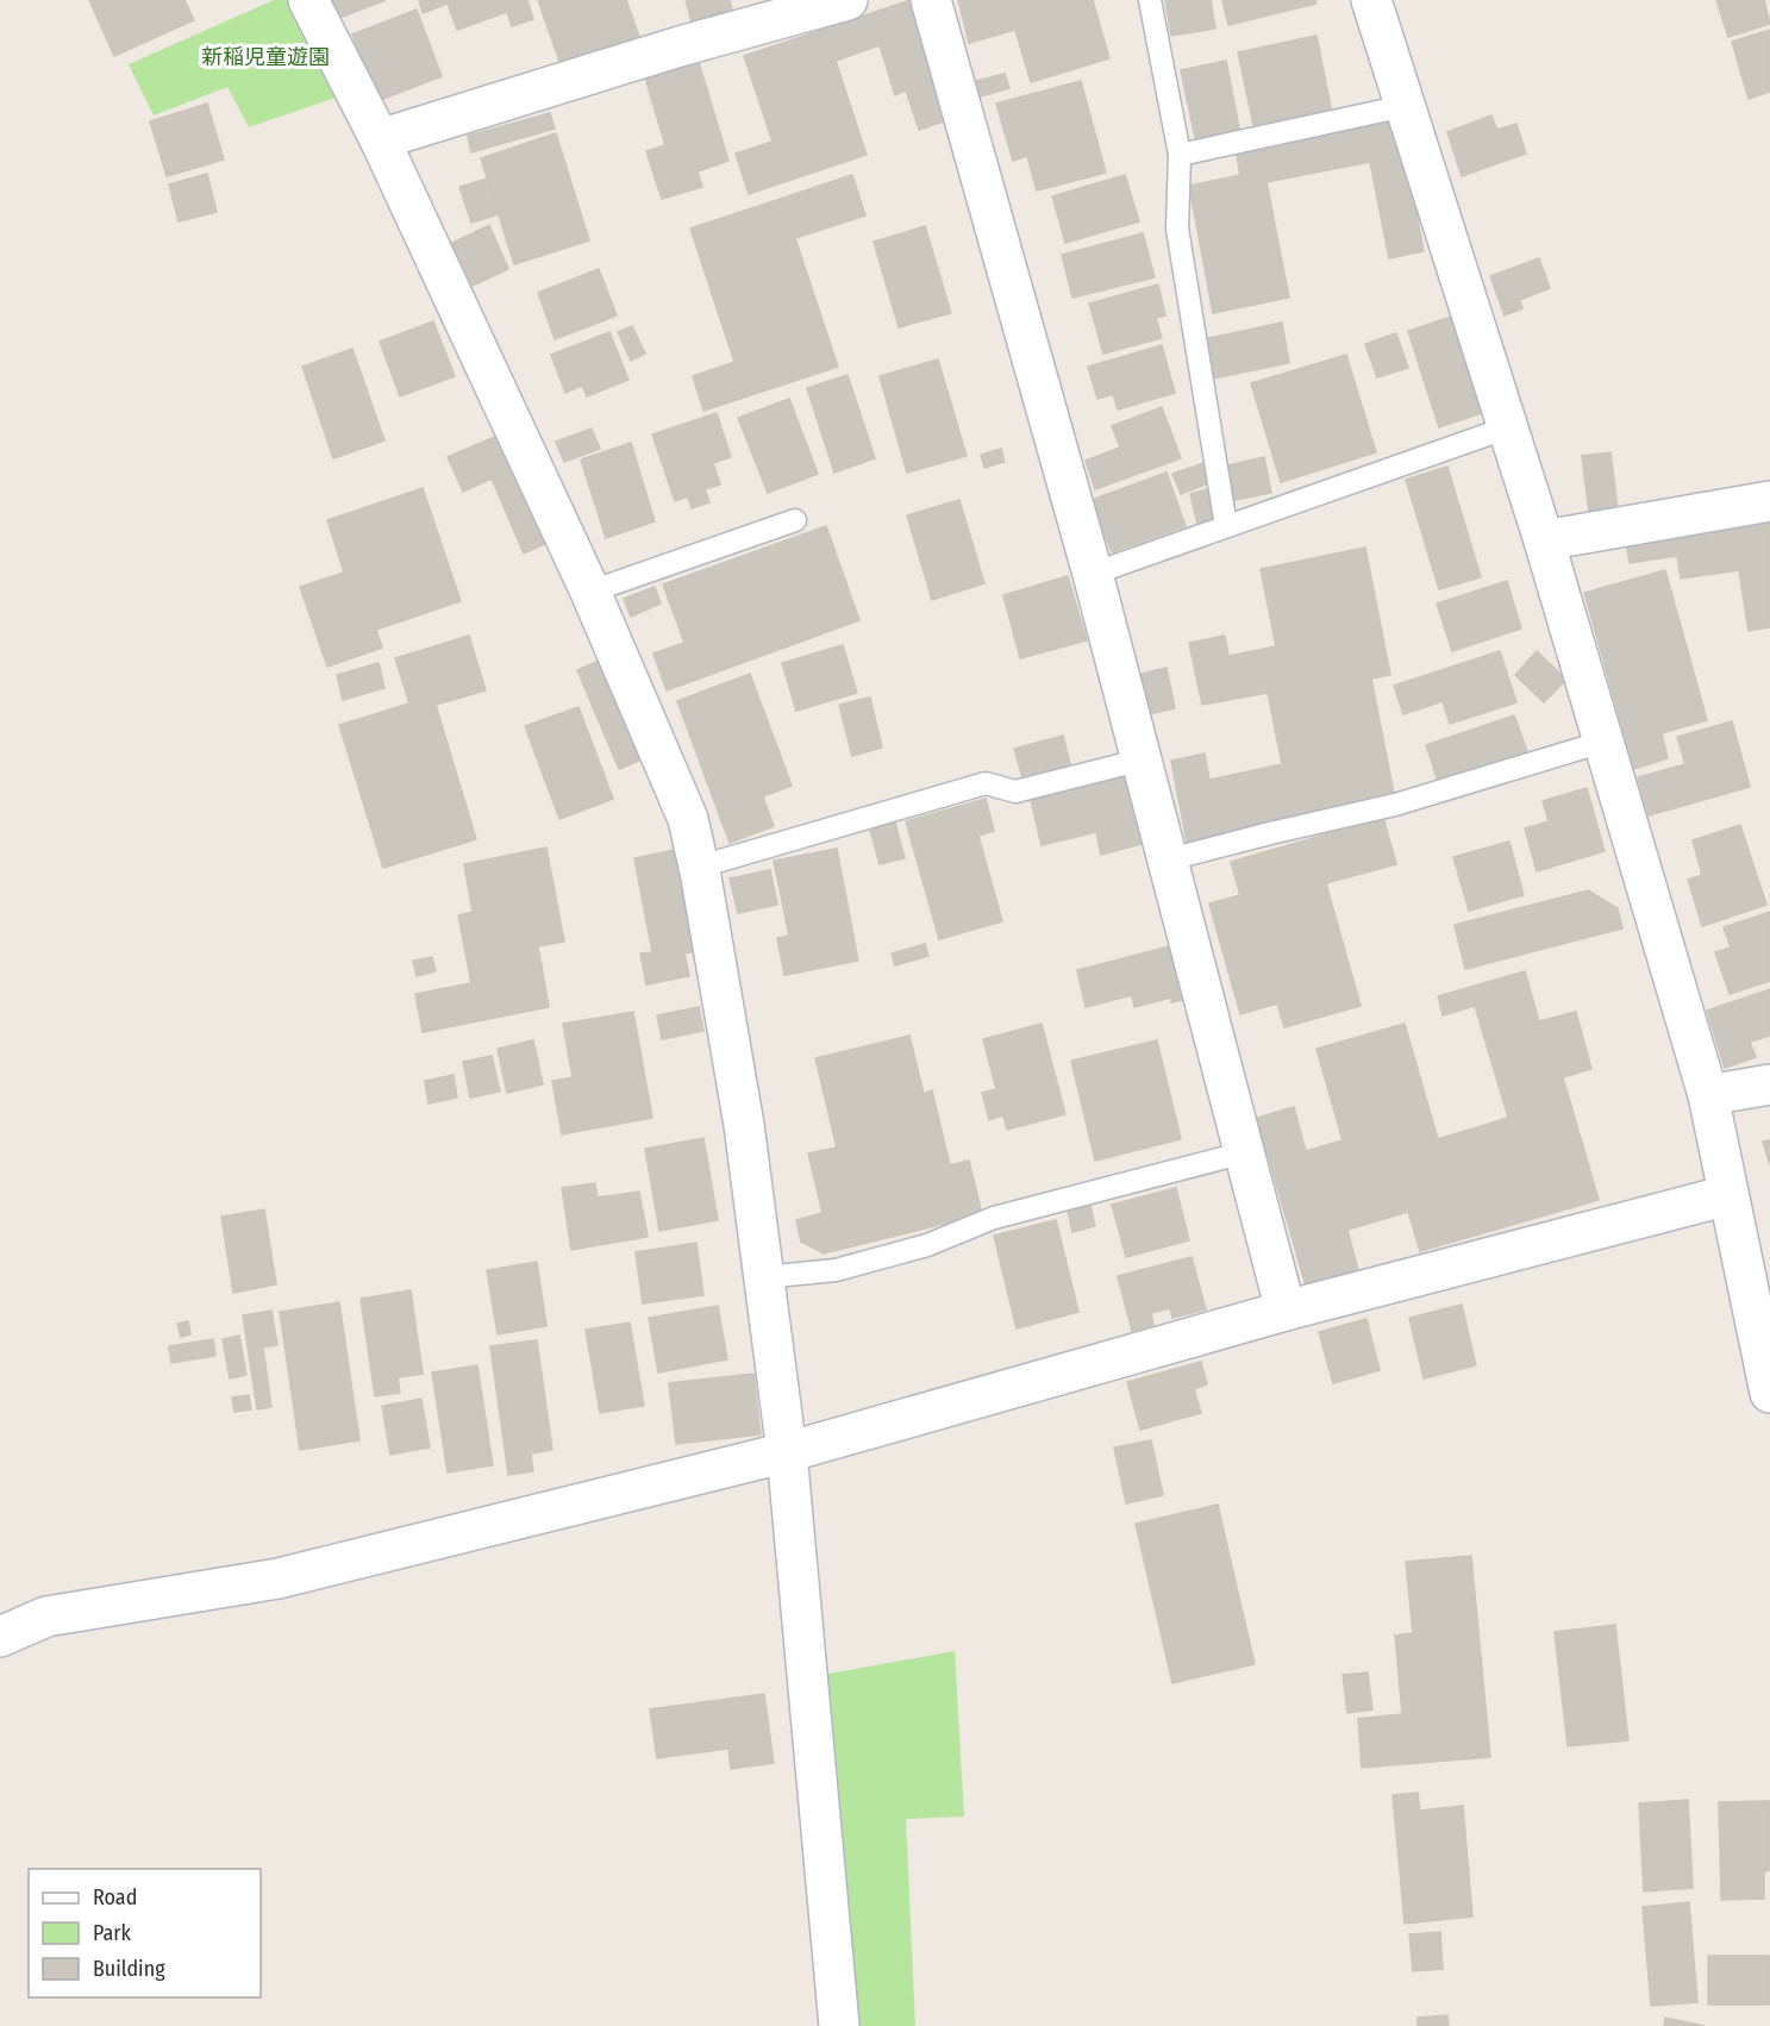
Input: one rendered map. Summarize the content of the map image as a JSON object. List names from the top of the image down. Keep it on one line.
{"parks":["新稲児童遊園"],"legend":["Road","Park","Building"]}
